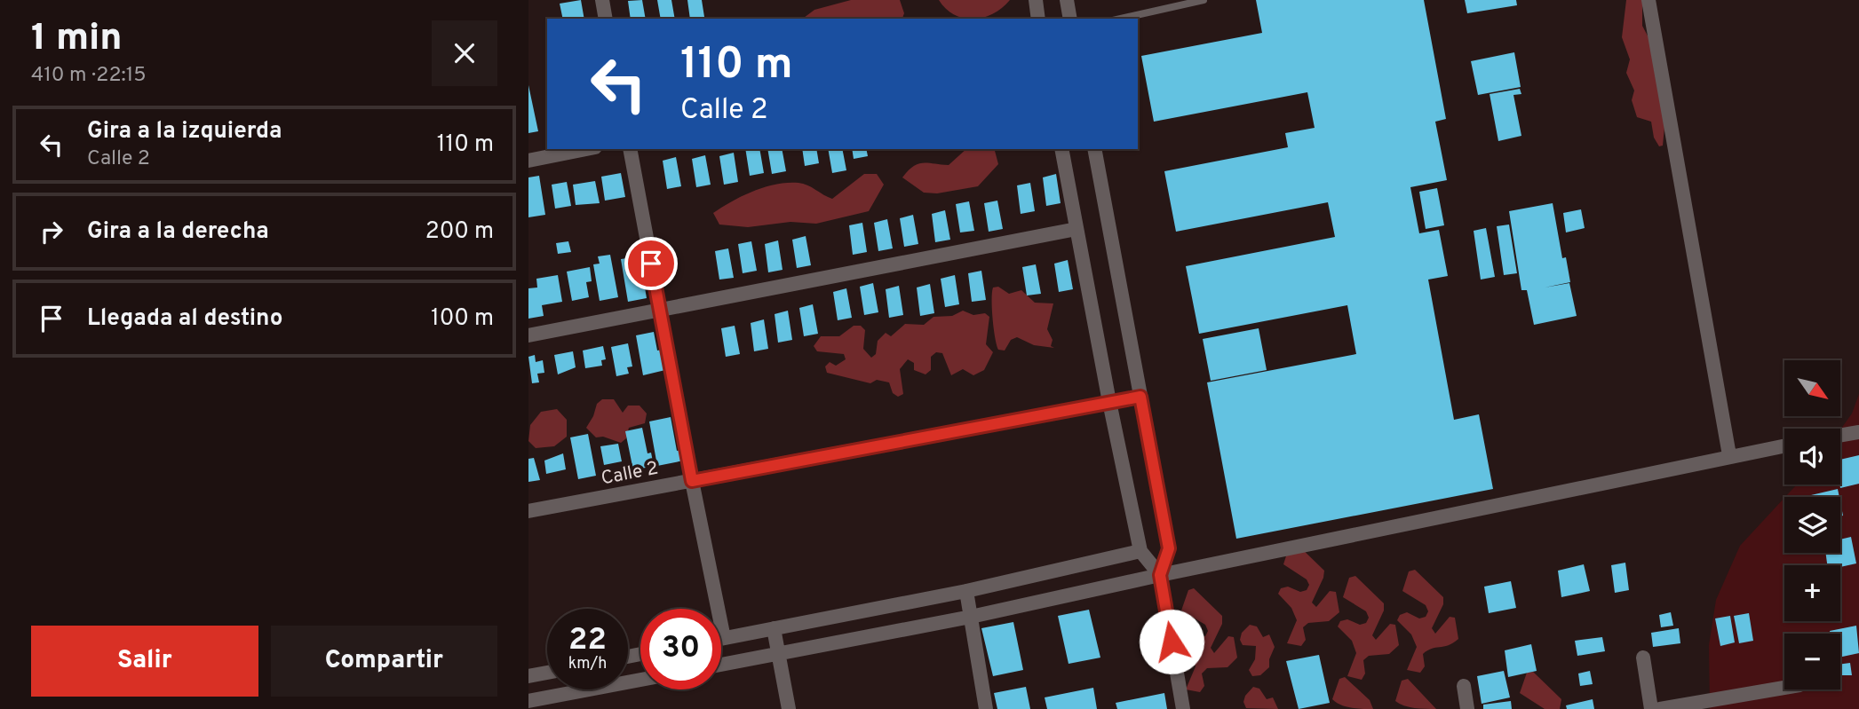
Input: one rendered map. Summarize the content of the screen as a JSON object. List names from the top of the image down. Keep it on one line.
{"streets":{"street":["Calle 2"]},"north":"bottom right","page":{"heading":["1 min","410 m · 22:15"],"turn":["110 m","Calle 2"],"list":[{"name":"Gira a la izquierda","note":"Calle 2","value":"110 m"},{"name":"Gira a la derecha","value":"200 m"},{"name":"Llegada al destino","value":"100 m"}],"map_buttons":["+","−"],"speed":"22 km/h","limit":"30","buttons":["Salir","Compartir"]}}
